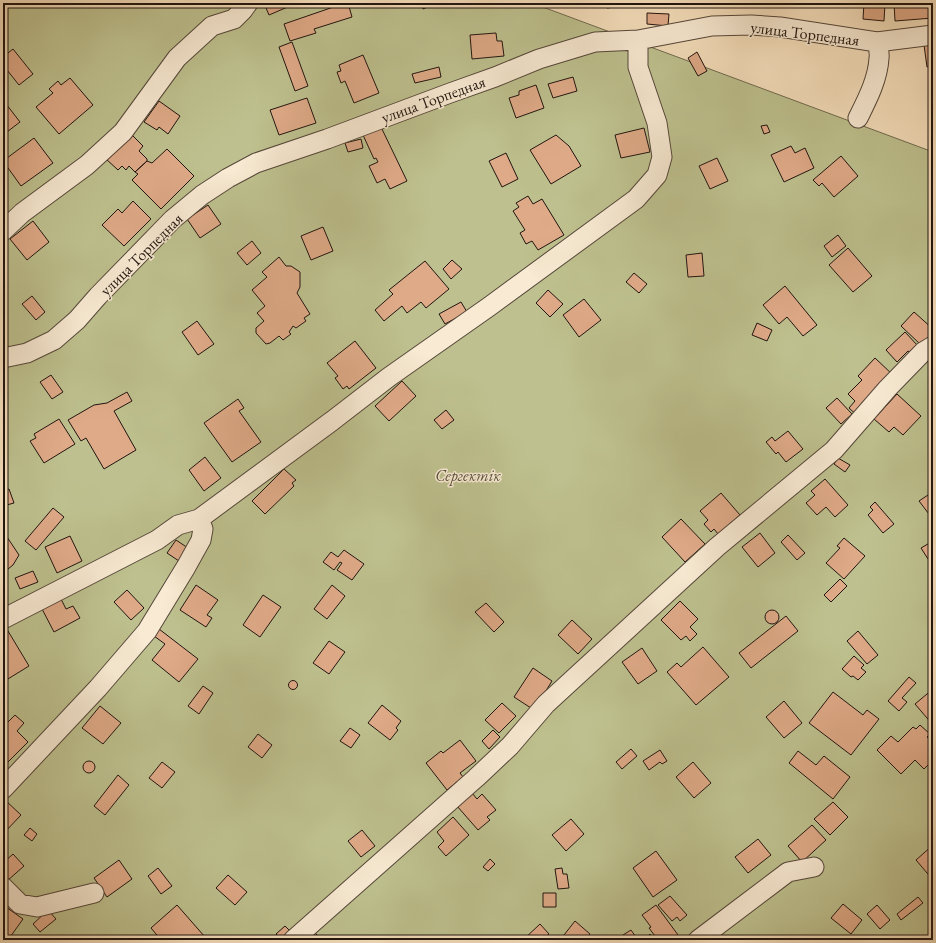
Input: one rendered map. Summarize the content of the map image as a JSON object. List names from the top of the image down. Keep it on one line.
{"streets":{"street":["улица Торпедная"]},"parks":["Сергектік"]}
